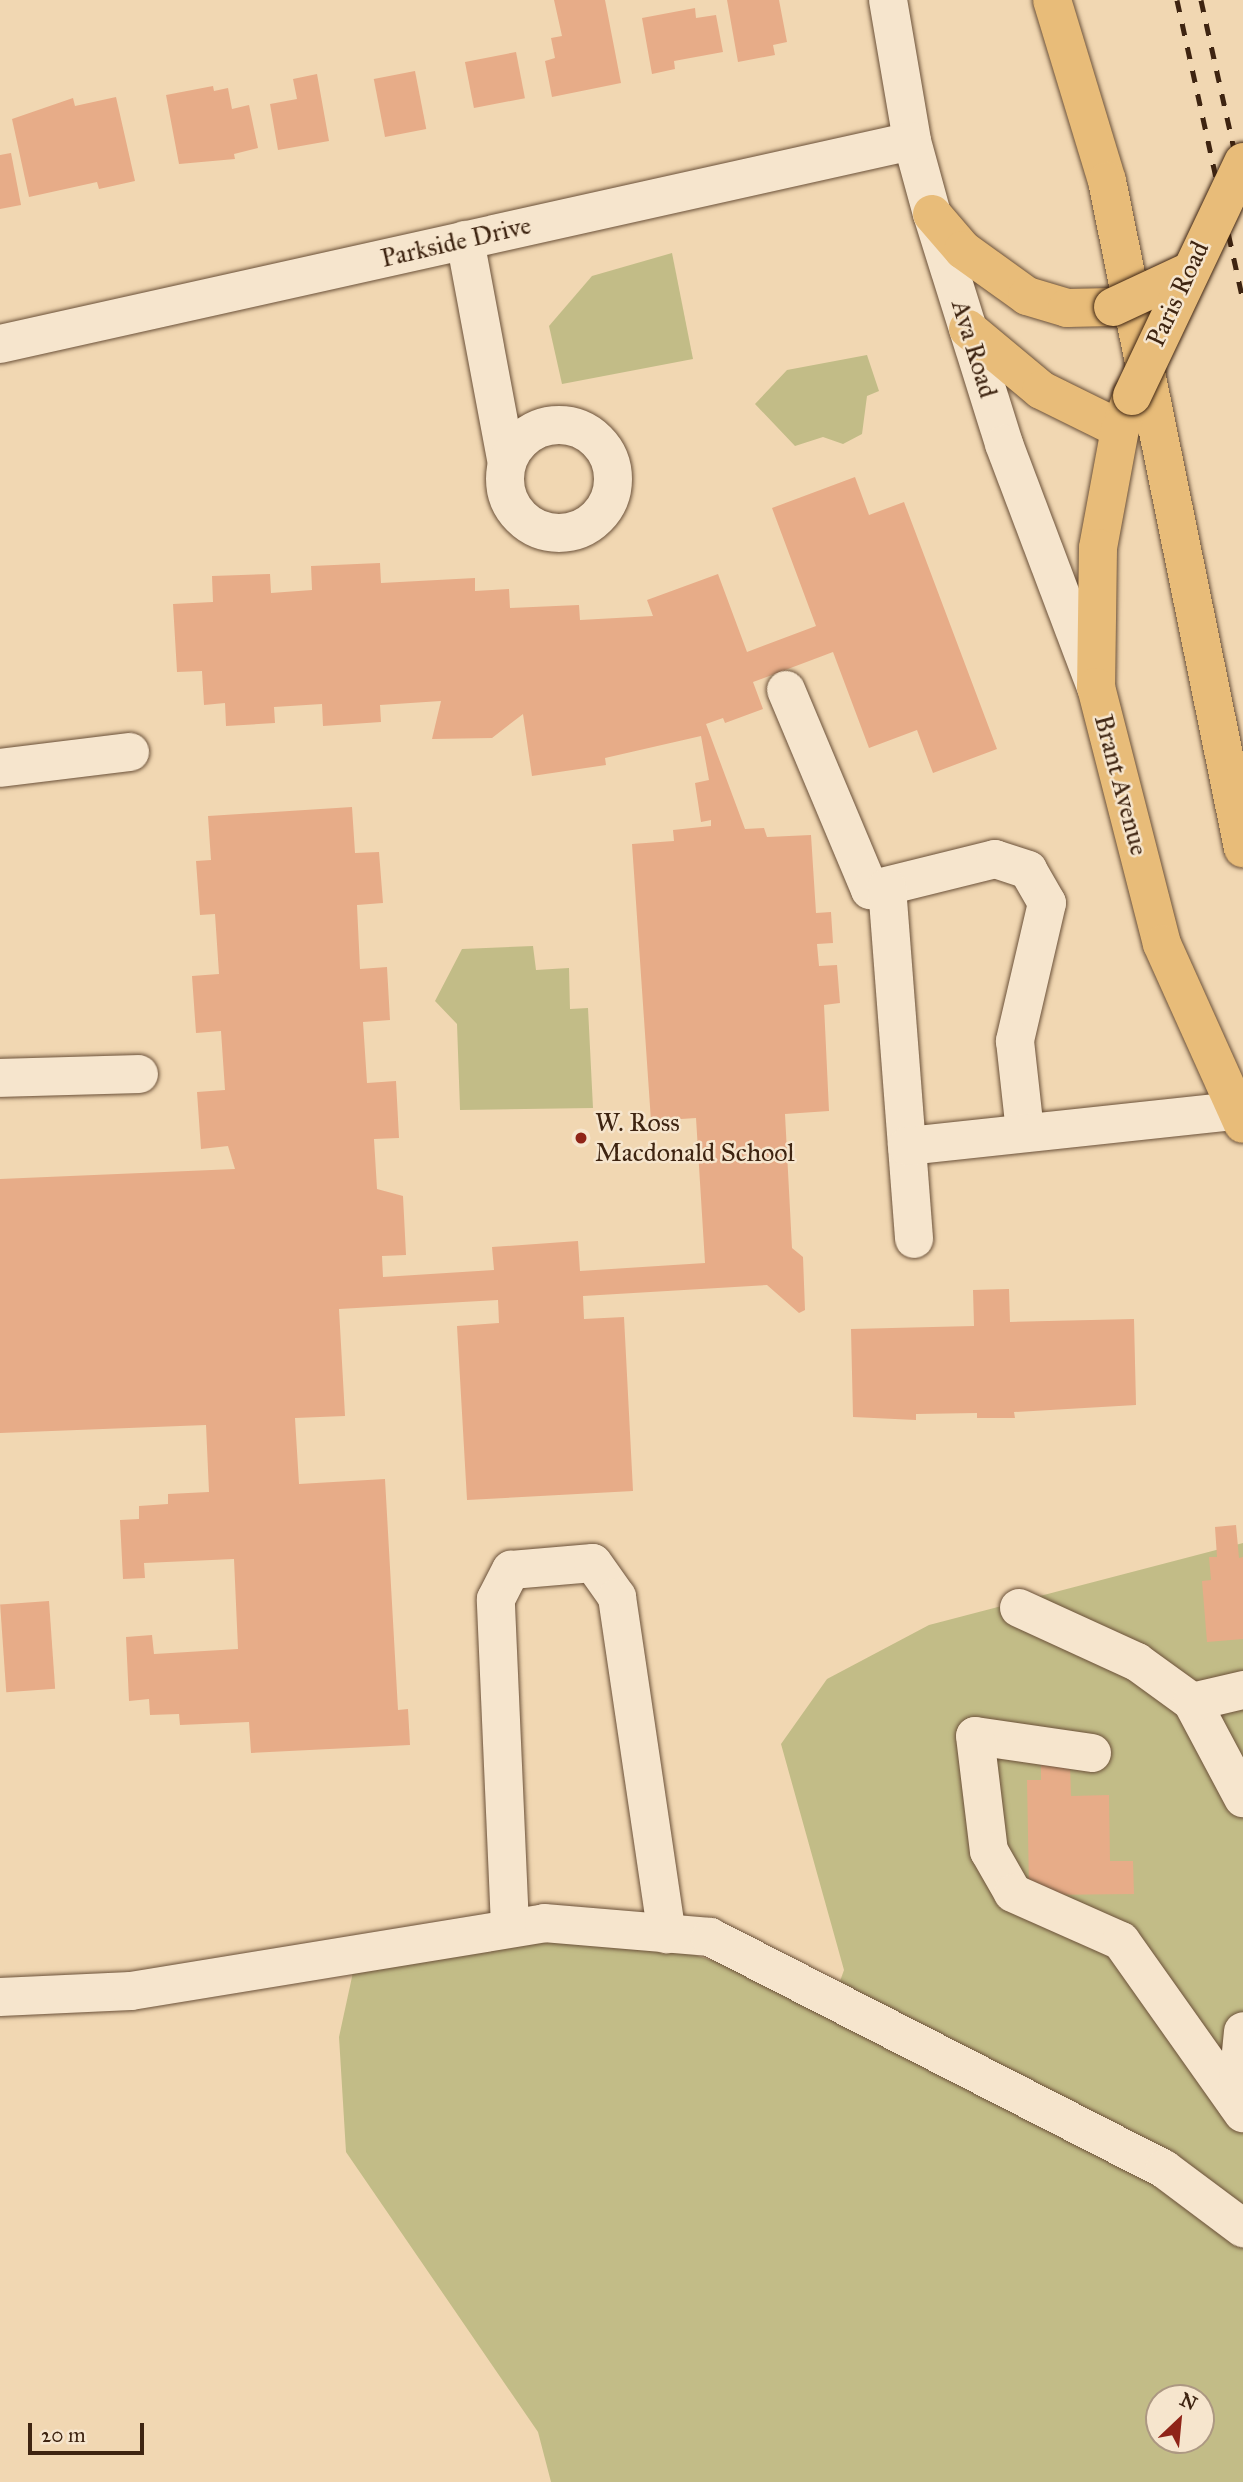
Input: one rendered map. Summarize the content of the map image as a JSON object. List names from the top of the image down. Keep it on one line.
{"streets":{"main road":["Paris Road","Brant Avenue"],"street":["Parkside Drive","Ava Road"]},"crossings":[["Parkside Drive","Ava Road"],["Paris Road","Brant Avenue"],["Ava Road","Brant Avenue"]],"places":["W. Ross Macdonald School"],"scale_bar":"20 m","north":"top right"}
